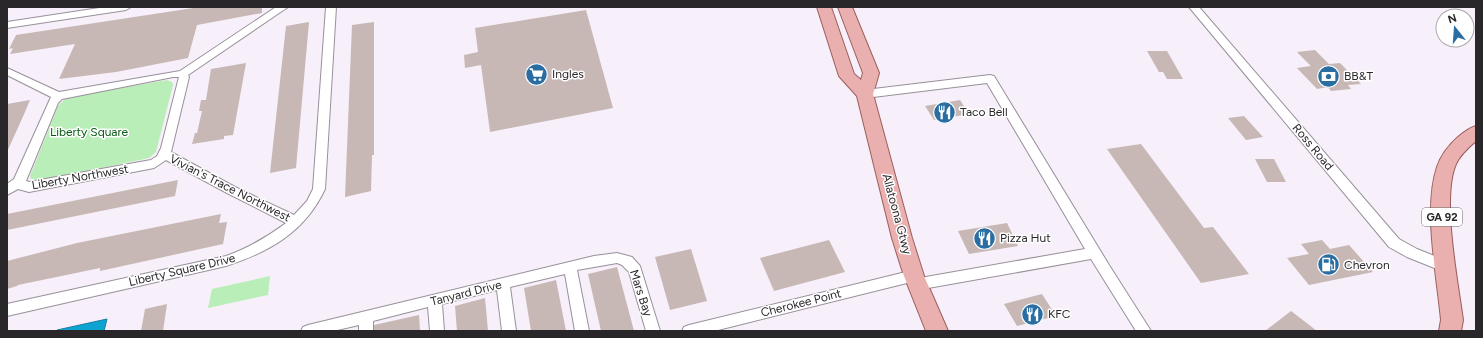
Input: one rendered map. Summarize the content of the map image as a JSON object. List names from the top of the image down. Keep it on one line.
{"streets":{"main road":["Allatoona Gtwy","GA 92"],"street":["Ross Road","Liberty Northwest","Vivian's Trace Northwest","Liberty Square Drive","Tanyard Drive","Mars Bay","Cherokee Point"]},"crossings":[["Ross Road","GA 92"],["Liberty Northwest","Vivian's Trace Northwest"],["Vivian's Trace Northwest","Liberty Square Drive"],["Allatoona Gtwy","Cherokee Point"],["Tanyard Drive","Mars Bay"]],"parks":["Liberty Square"],"places":{"supermarket":["Ingles"],"bank":["BB&T"],"restaurant":["Taco Bell","Pizza Hut","KFC"],"fuel station":["Chevron"]},"north":"top"}
